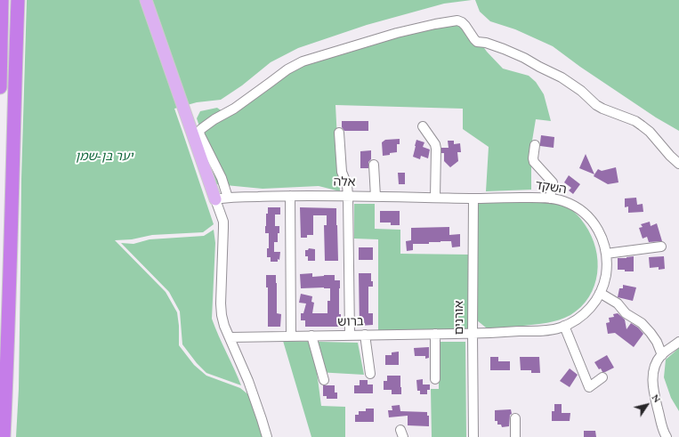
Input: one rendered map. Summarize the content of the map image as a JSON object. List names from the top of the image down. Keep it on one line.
{"streets":{"street":["אלה","השקד","אורנים","ברוש"]},"crossings":[["אלה","השקד"],["אלה","אורנים"],["השקד","אורנים"],["השקד","ברוש"],["אורנים","ברוש"]],"parks":["יער בן-שמן"],"north":"top right"}
